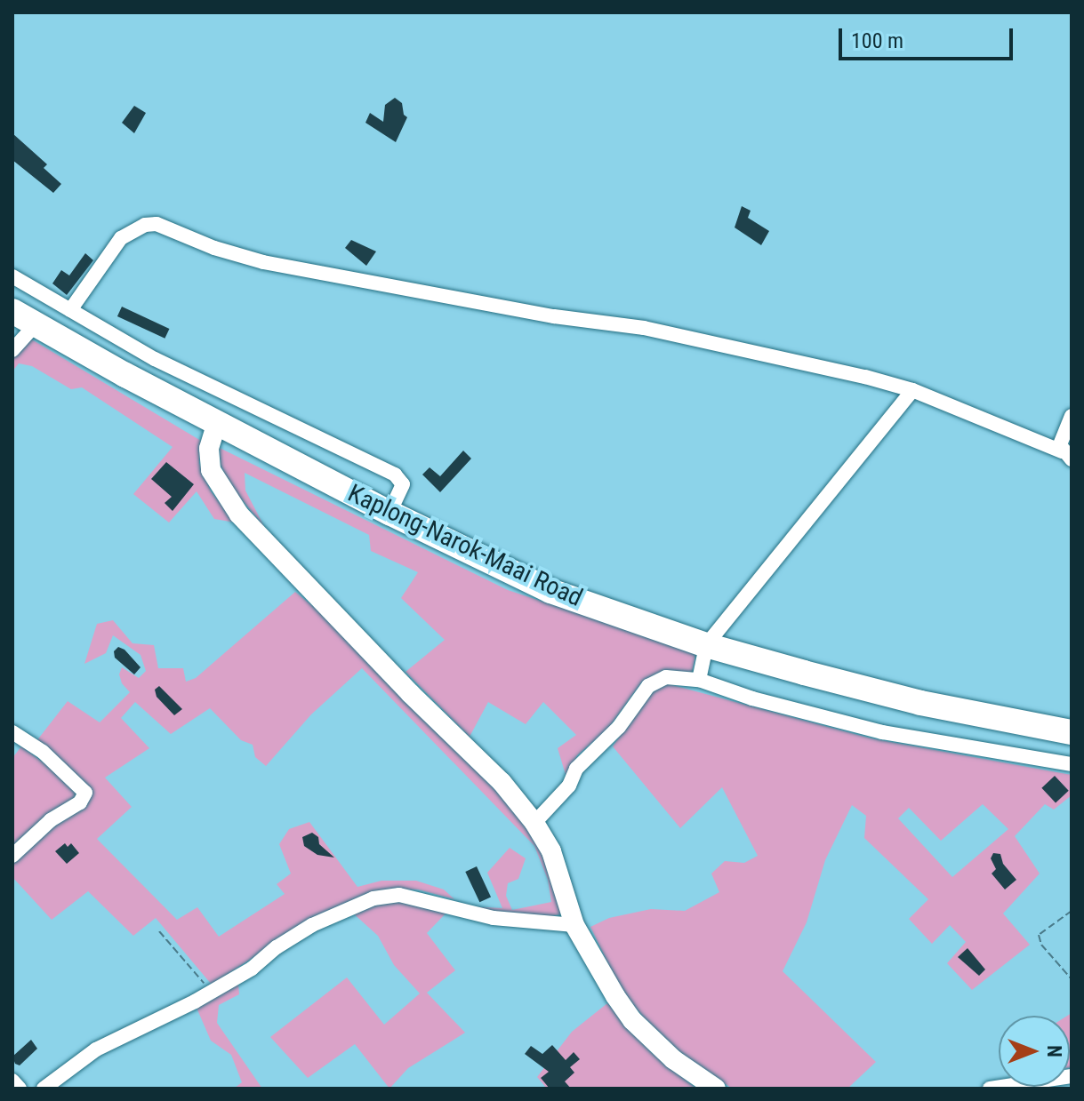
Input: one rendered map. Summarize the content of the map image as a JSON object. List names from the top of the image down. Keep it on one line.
{"streets":{"highway":["Kaplong-Narok-Maai Road"]},"scale_bar":"100 m","north":"right"}
